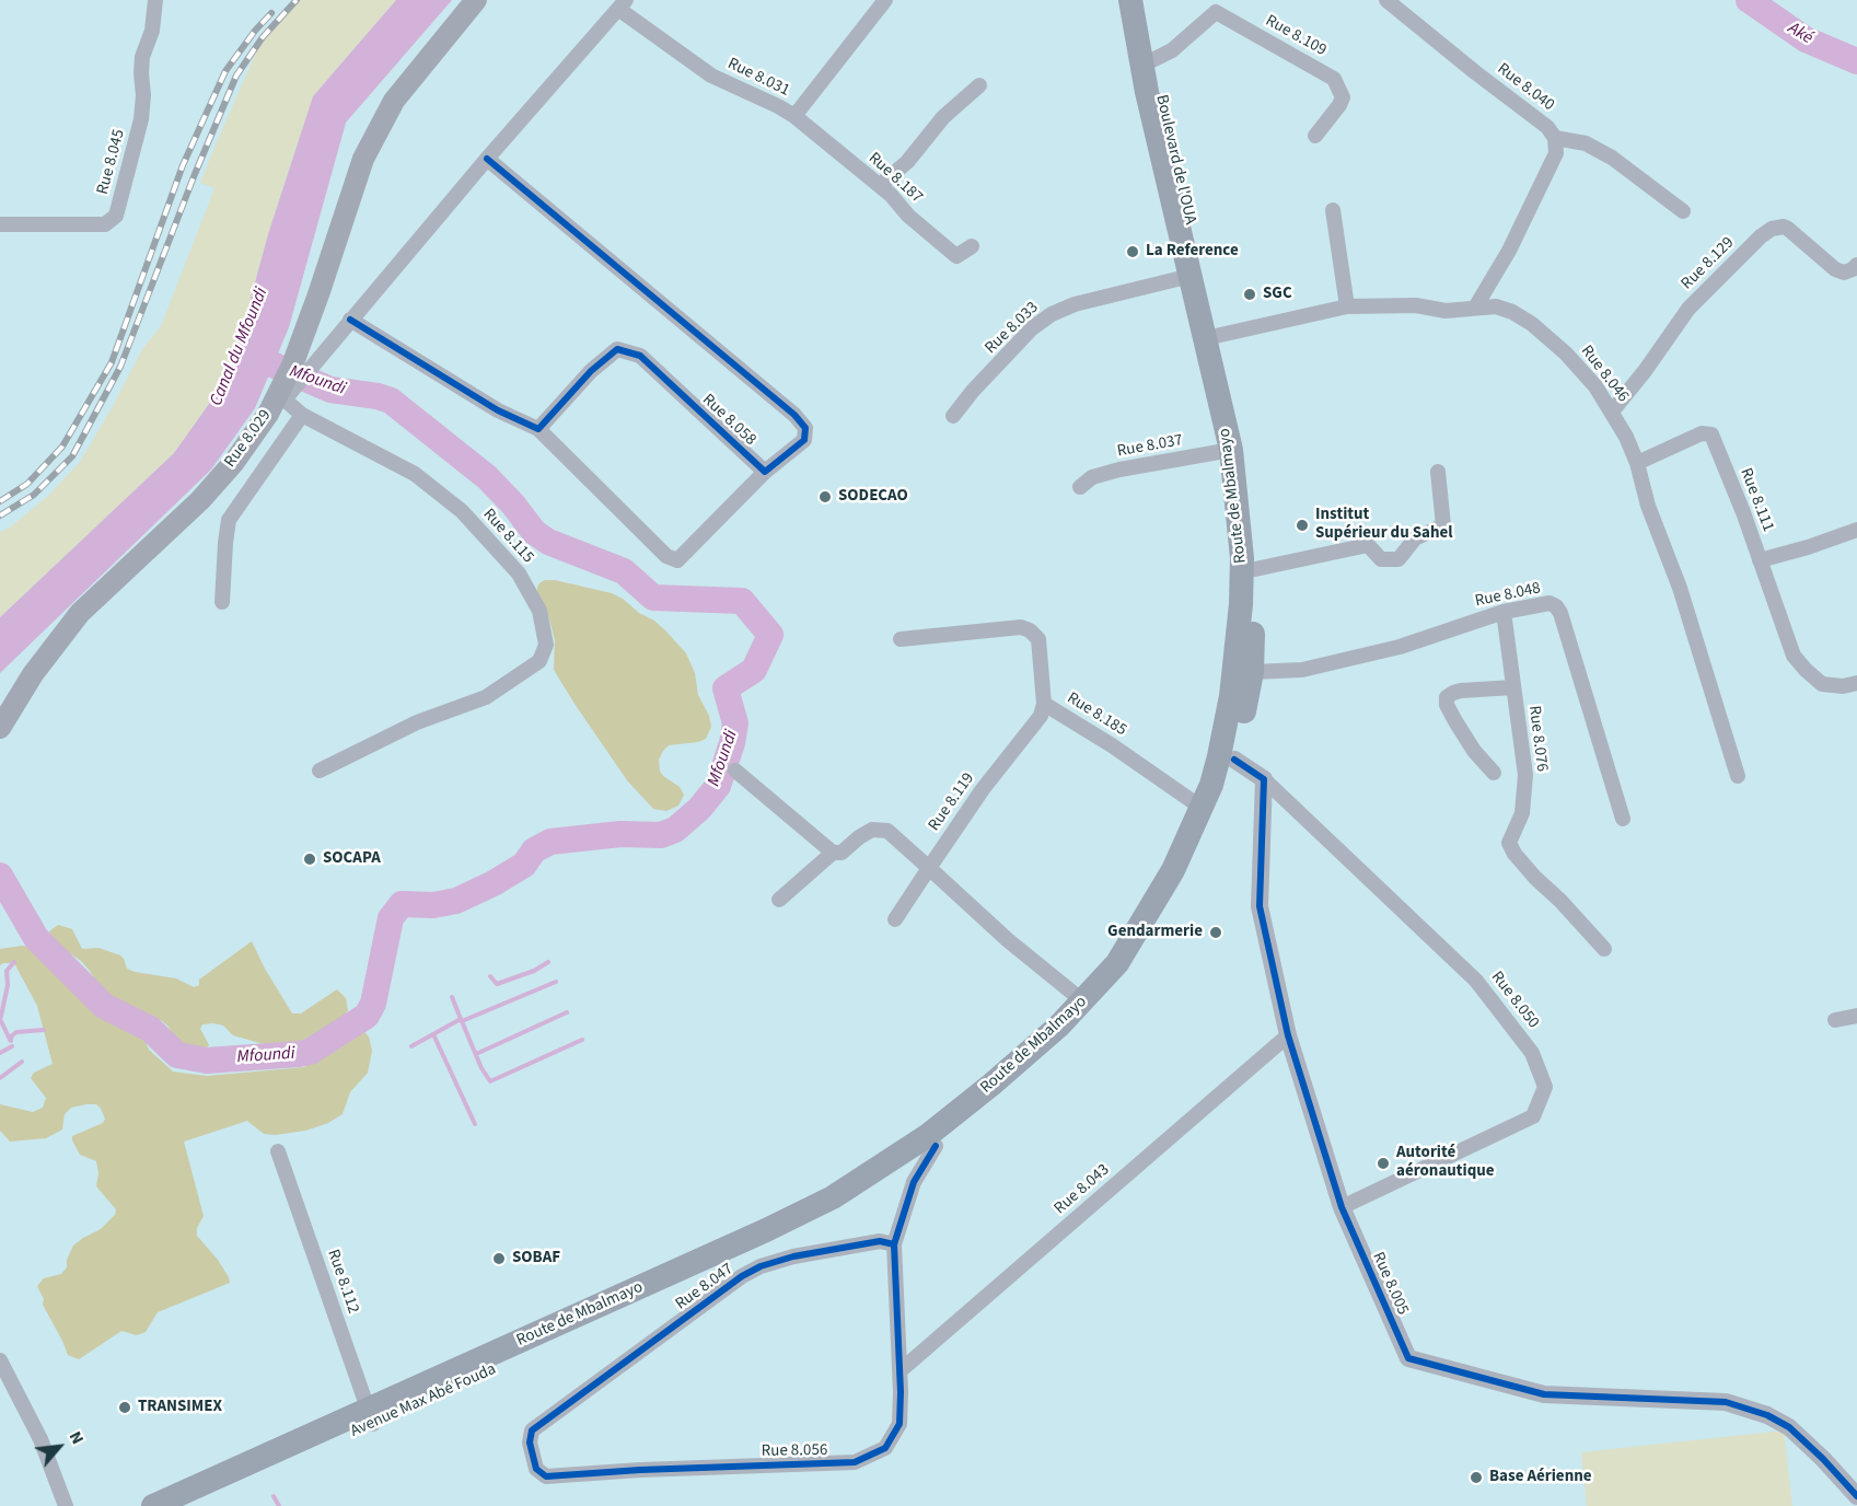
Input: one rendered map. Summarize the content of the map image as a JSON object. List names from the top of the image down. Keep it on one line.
{"streets":{"highway":["Boulevard de l'OUA","Route de Mbalmayo","Avenue Max Abé Fouda"],"main road":["Rue 8.029"],"street":["Rue 8.109","Rue 8.031","Rue 8.040","Rue 8.045","Rue 8.187","Rue 8.129","Rue 8.033","Rue 8.046","Rue 8.058","Rue 8.037","Rue 8.111","Rue 8.115","Rue 8.048","Rue 8.185","Rue 8.076","Rue 8.119","Rue 8.050","Rue 8.043","Rue 8.112","Rue 8.005","Rue 8.047","Rue 8.056"]},"crossings":[["Rue 8.109","Boulevard de l'OUA"],["Rue 8.031","Rue 8.187"],["Rue 8.031","Rue 8.029"],["Rue 8.040","Rue 8.046"],["Boulevard de l'OUA","Rue 8.046"],["Boulevard de l'OUA","Route de Mbalmayo"],["Boulevard de l'OUA","Rue 8.048"],["Boulevard de l'OUA","Avenue Max Abé Fouda"],["Rue 8.129","Rue 8.046"],["Rue 8.033","Route de Mbalmayo"],["Rue 8.046","Route de Mbalmayo"],["Rue 8.046","Rue 8.111"],["Rue 8.029","Rue 8.115"],["Rue 8.037","Route de Mbalmayo"],["Route de Mbalmayo","Rue 8.185"],["Route de Mbalmayo","Rue 8.112"],["Route de Mbalmayo","Avenue Max Abé Fouda"],["Rue 8.048","Rue 8.076"],["Rue 8.185","Rue 8.119"],["Rue 8.050","Rue 8.005"],["Rue 8.043","Rue 8.005"],["Rue 8.043","Rue 8.056"],["Rue 8.112","Avenue Max Abé Fouda"],["Rue 8.047","Rue 8.056"]],"water":["Aké","Canal du Mfoundi","Mfoundi"],"places":["La Reference","SGC","SODECAO","Institut Supérieur du Sahel","SOCAPA","Gendarmerie","Autorité aéronautique","SOBAF","TRANSIMEX","Base Aérienne"],"north":"top right"}
